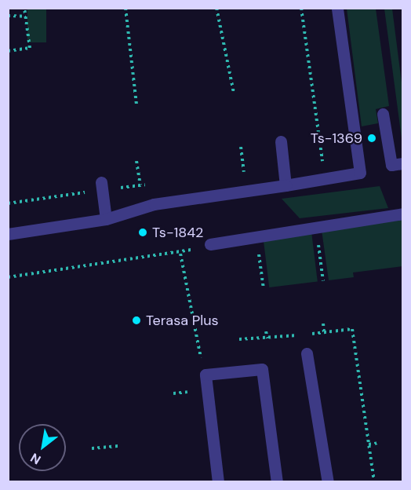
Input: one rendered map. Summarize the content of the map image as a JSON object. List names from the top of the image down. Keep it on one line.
{"places":["Ts-1369","Ts-1842","Terasa Plus"],"north":"bottom left"}
